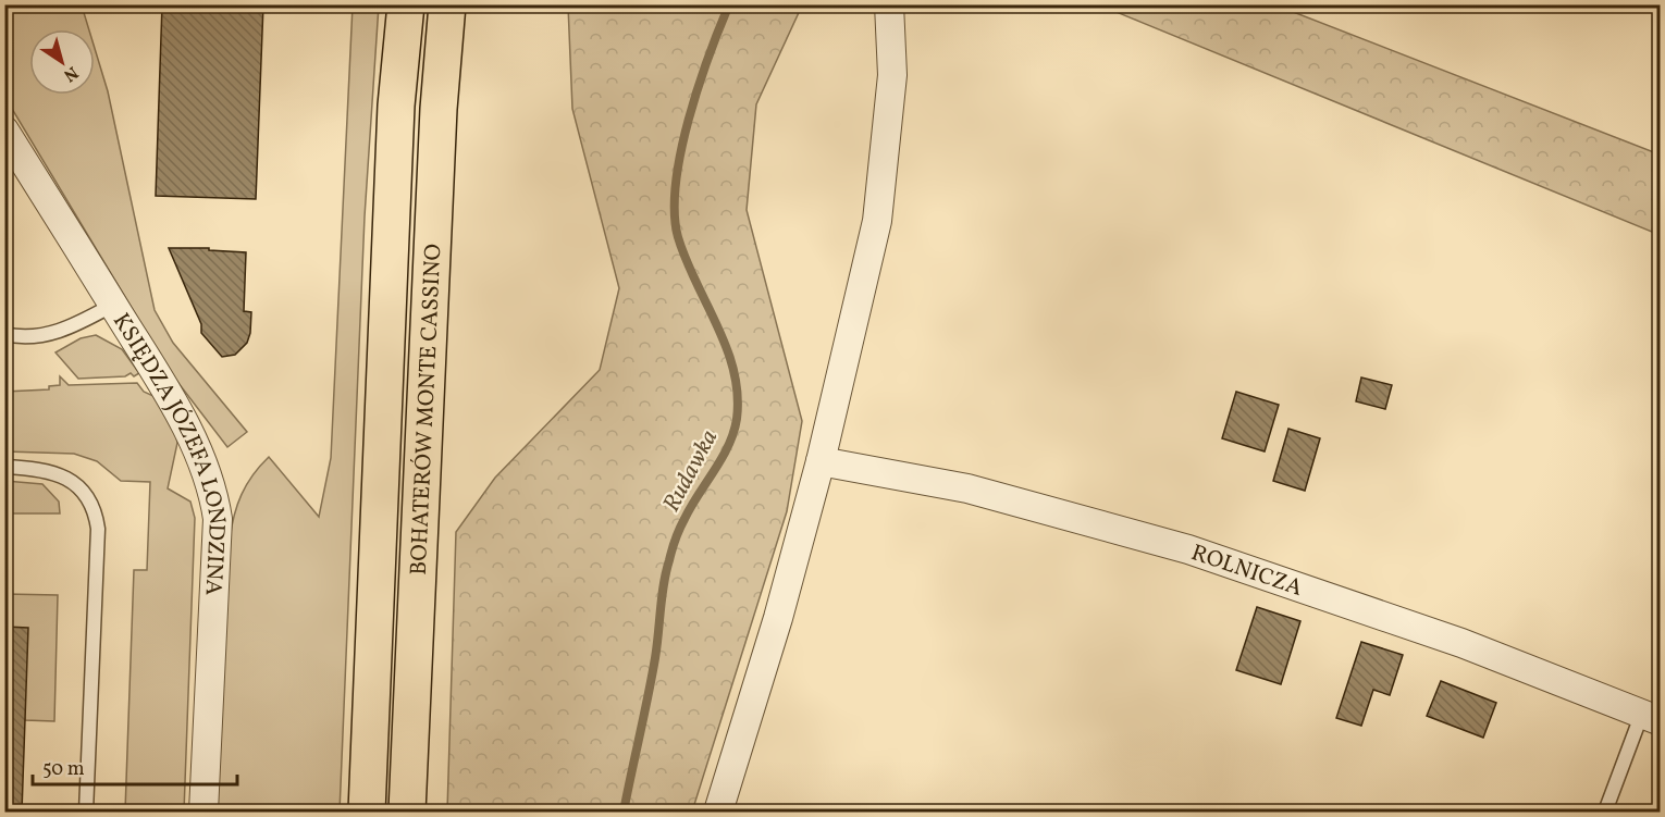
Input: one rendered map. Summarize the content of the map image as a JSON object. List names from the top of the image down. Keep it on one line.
{"streets":{"highway":["BOHATERÓW MONTE CASSINO"],"street":["KSIĘDZA JÓZEFA LONDZINA","ROLNICZA"]},"water":["Rudawka"],"scale_bar":"50 m","north":"bottom right"}
